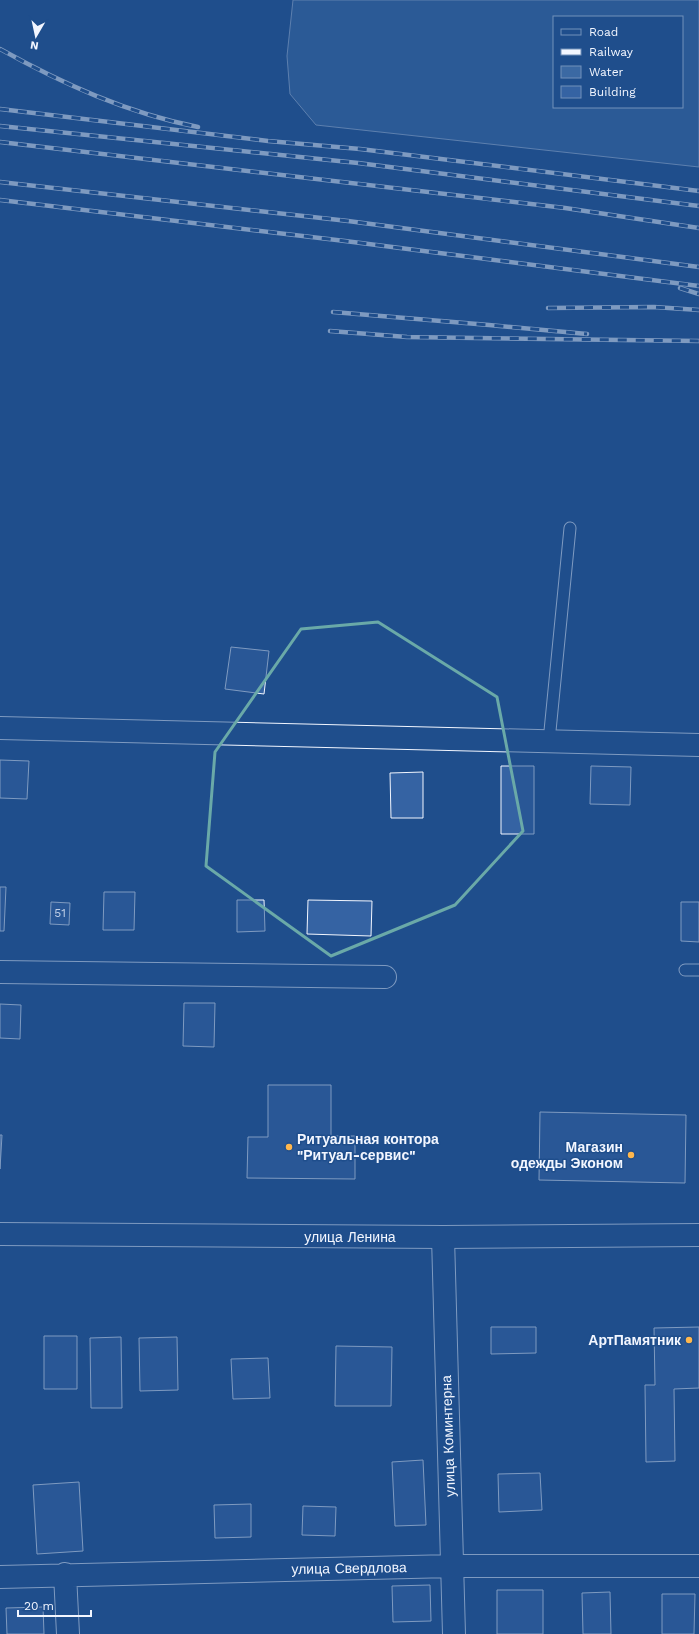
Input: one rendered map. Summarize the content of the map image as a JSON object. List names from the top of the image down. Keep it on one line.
{"streets":{"street":["улица Ленина","улица Коминтерна","улица Свердлова"]},"crossings":[["улица Ленина","улица Коминтерна"],["улица Коминтерна","улица Свердлова"]],"places":["Ритуальная контора \"Ритуал-сервис\"","Магазин одежды Эконом","АртПамятник"],"house_numbers":["51"],"legend":["Road","Railway","Water","Building"],"scale_bar":"20 m","north":"bottom"}
